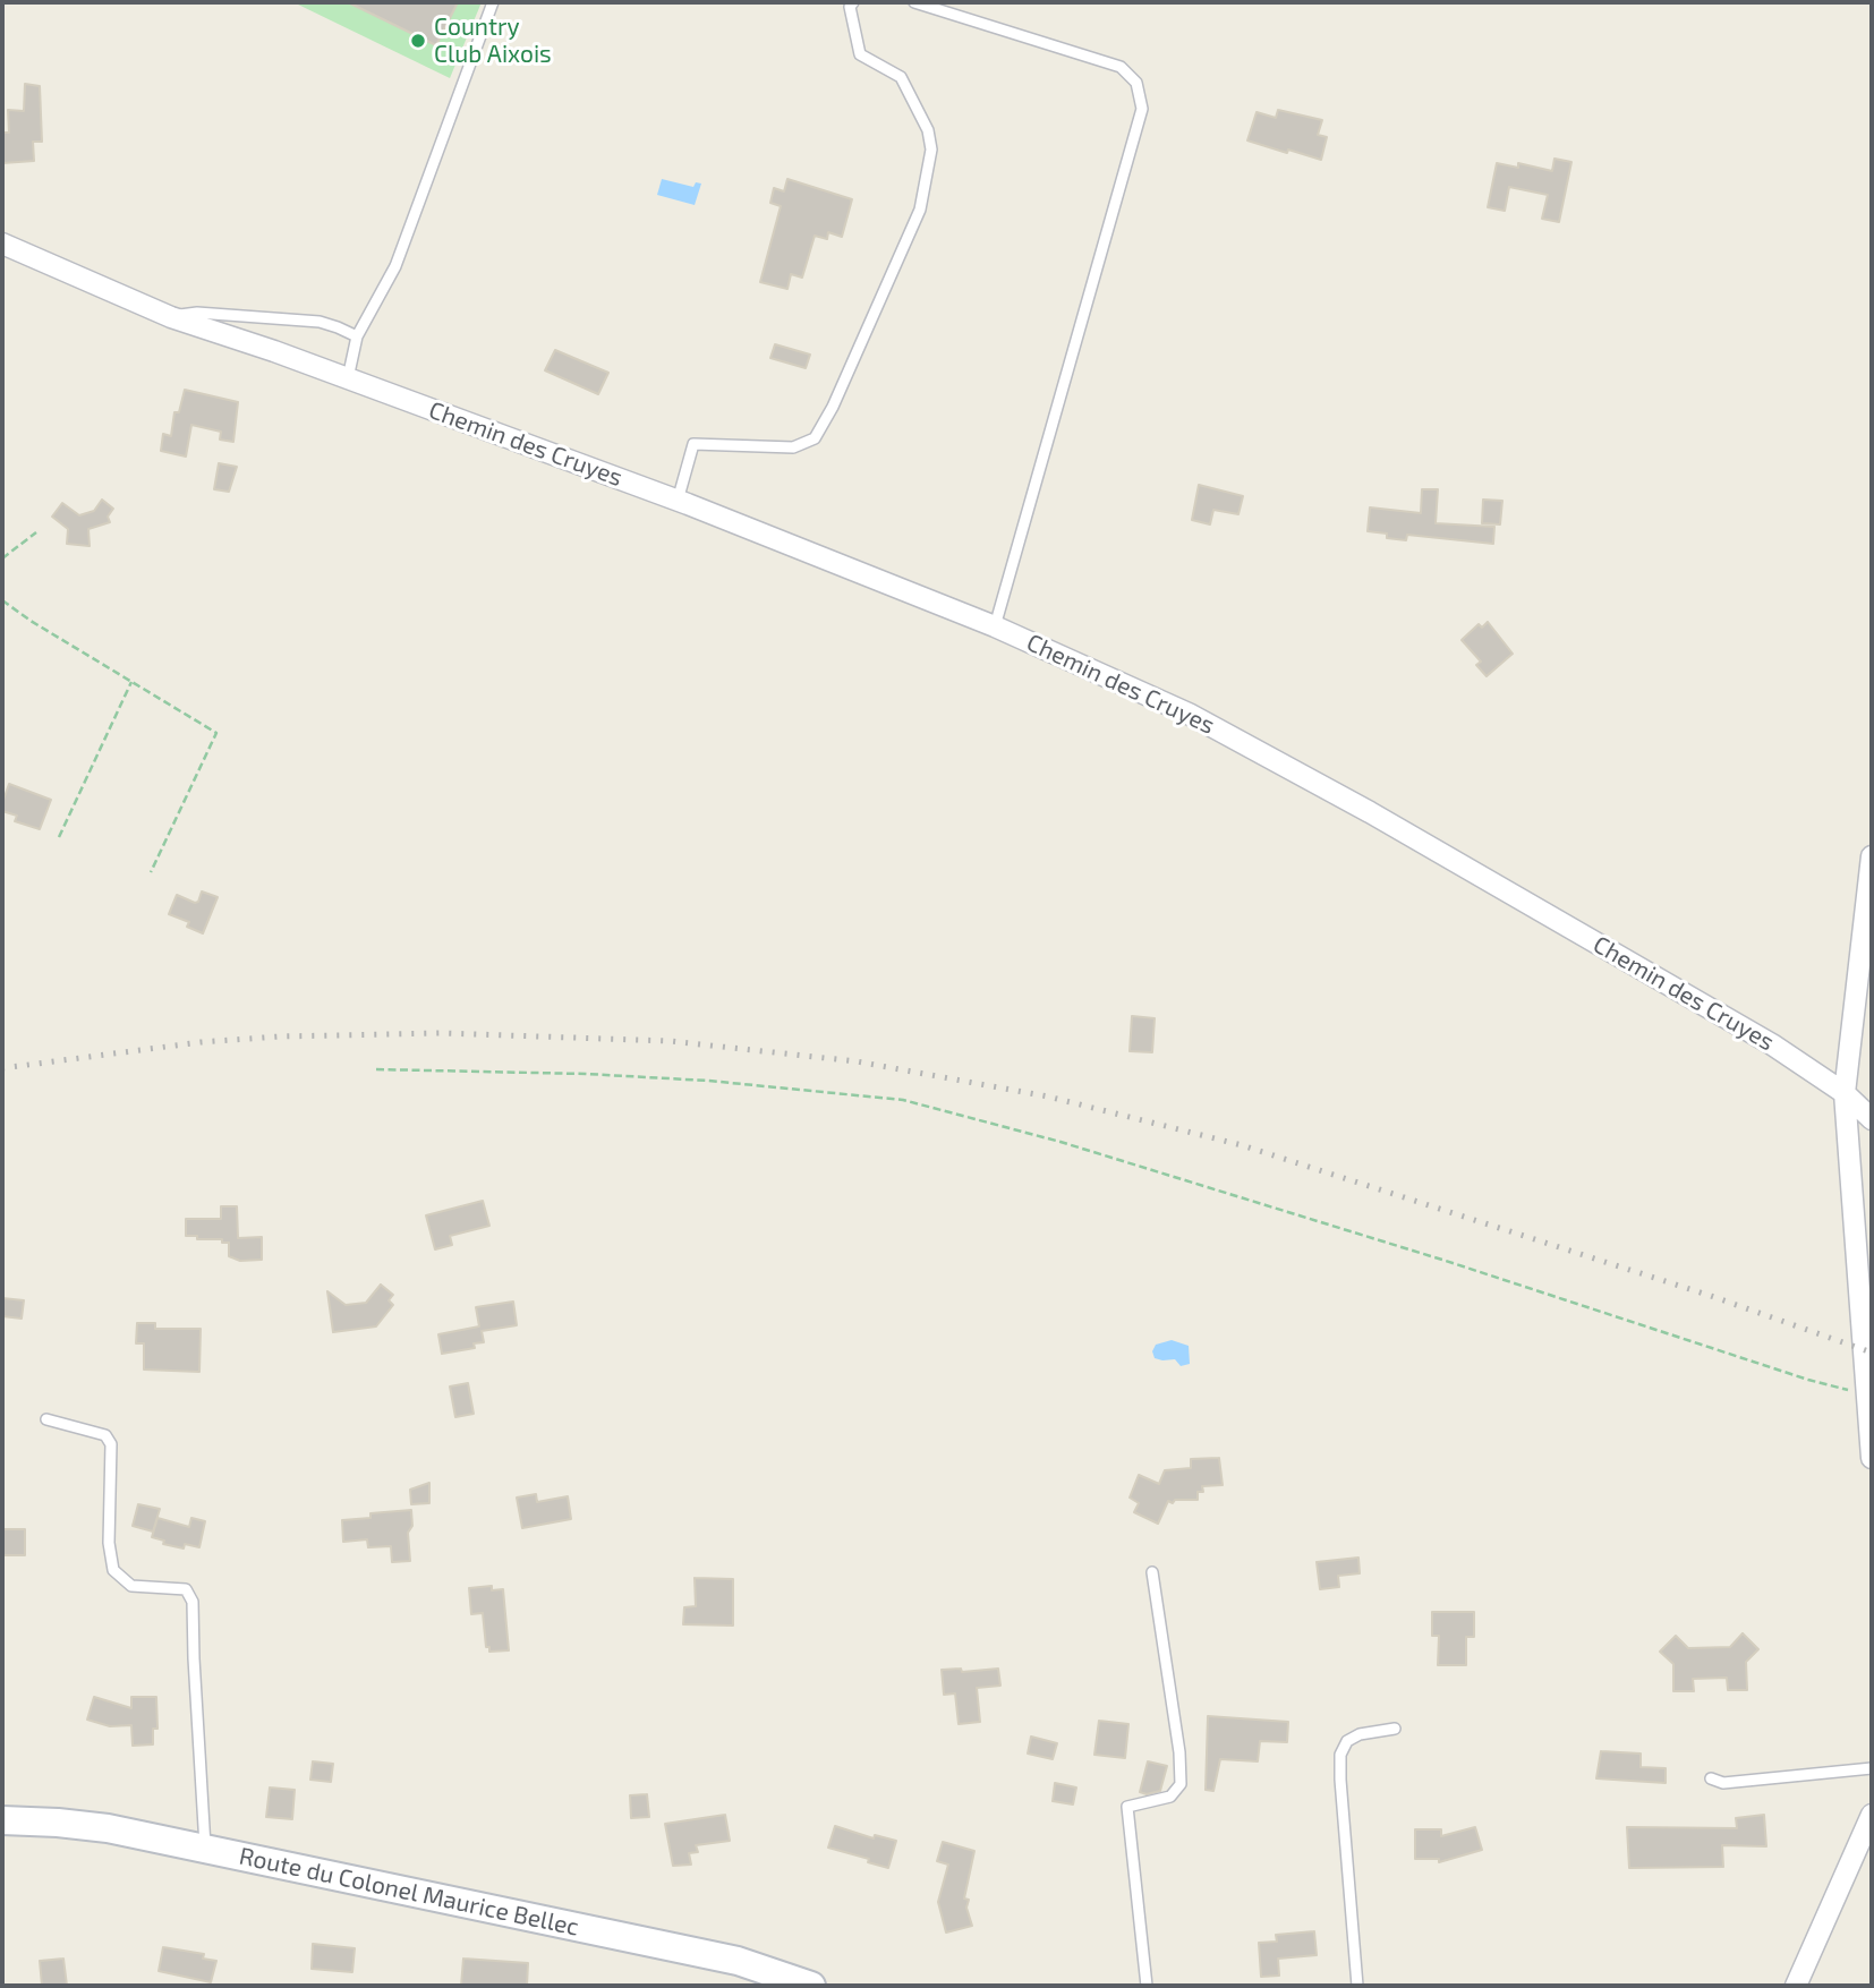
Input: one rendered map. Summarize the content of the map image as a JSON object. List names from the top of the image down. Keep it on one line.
{"streets":{"main road":["Route du Colonel Maurice Bellec"],"street":["Chemin des Cruyes"]},"places":["Country Club Aixois"]}
